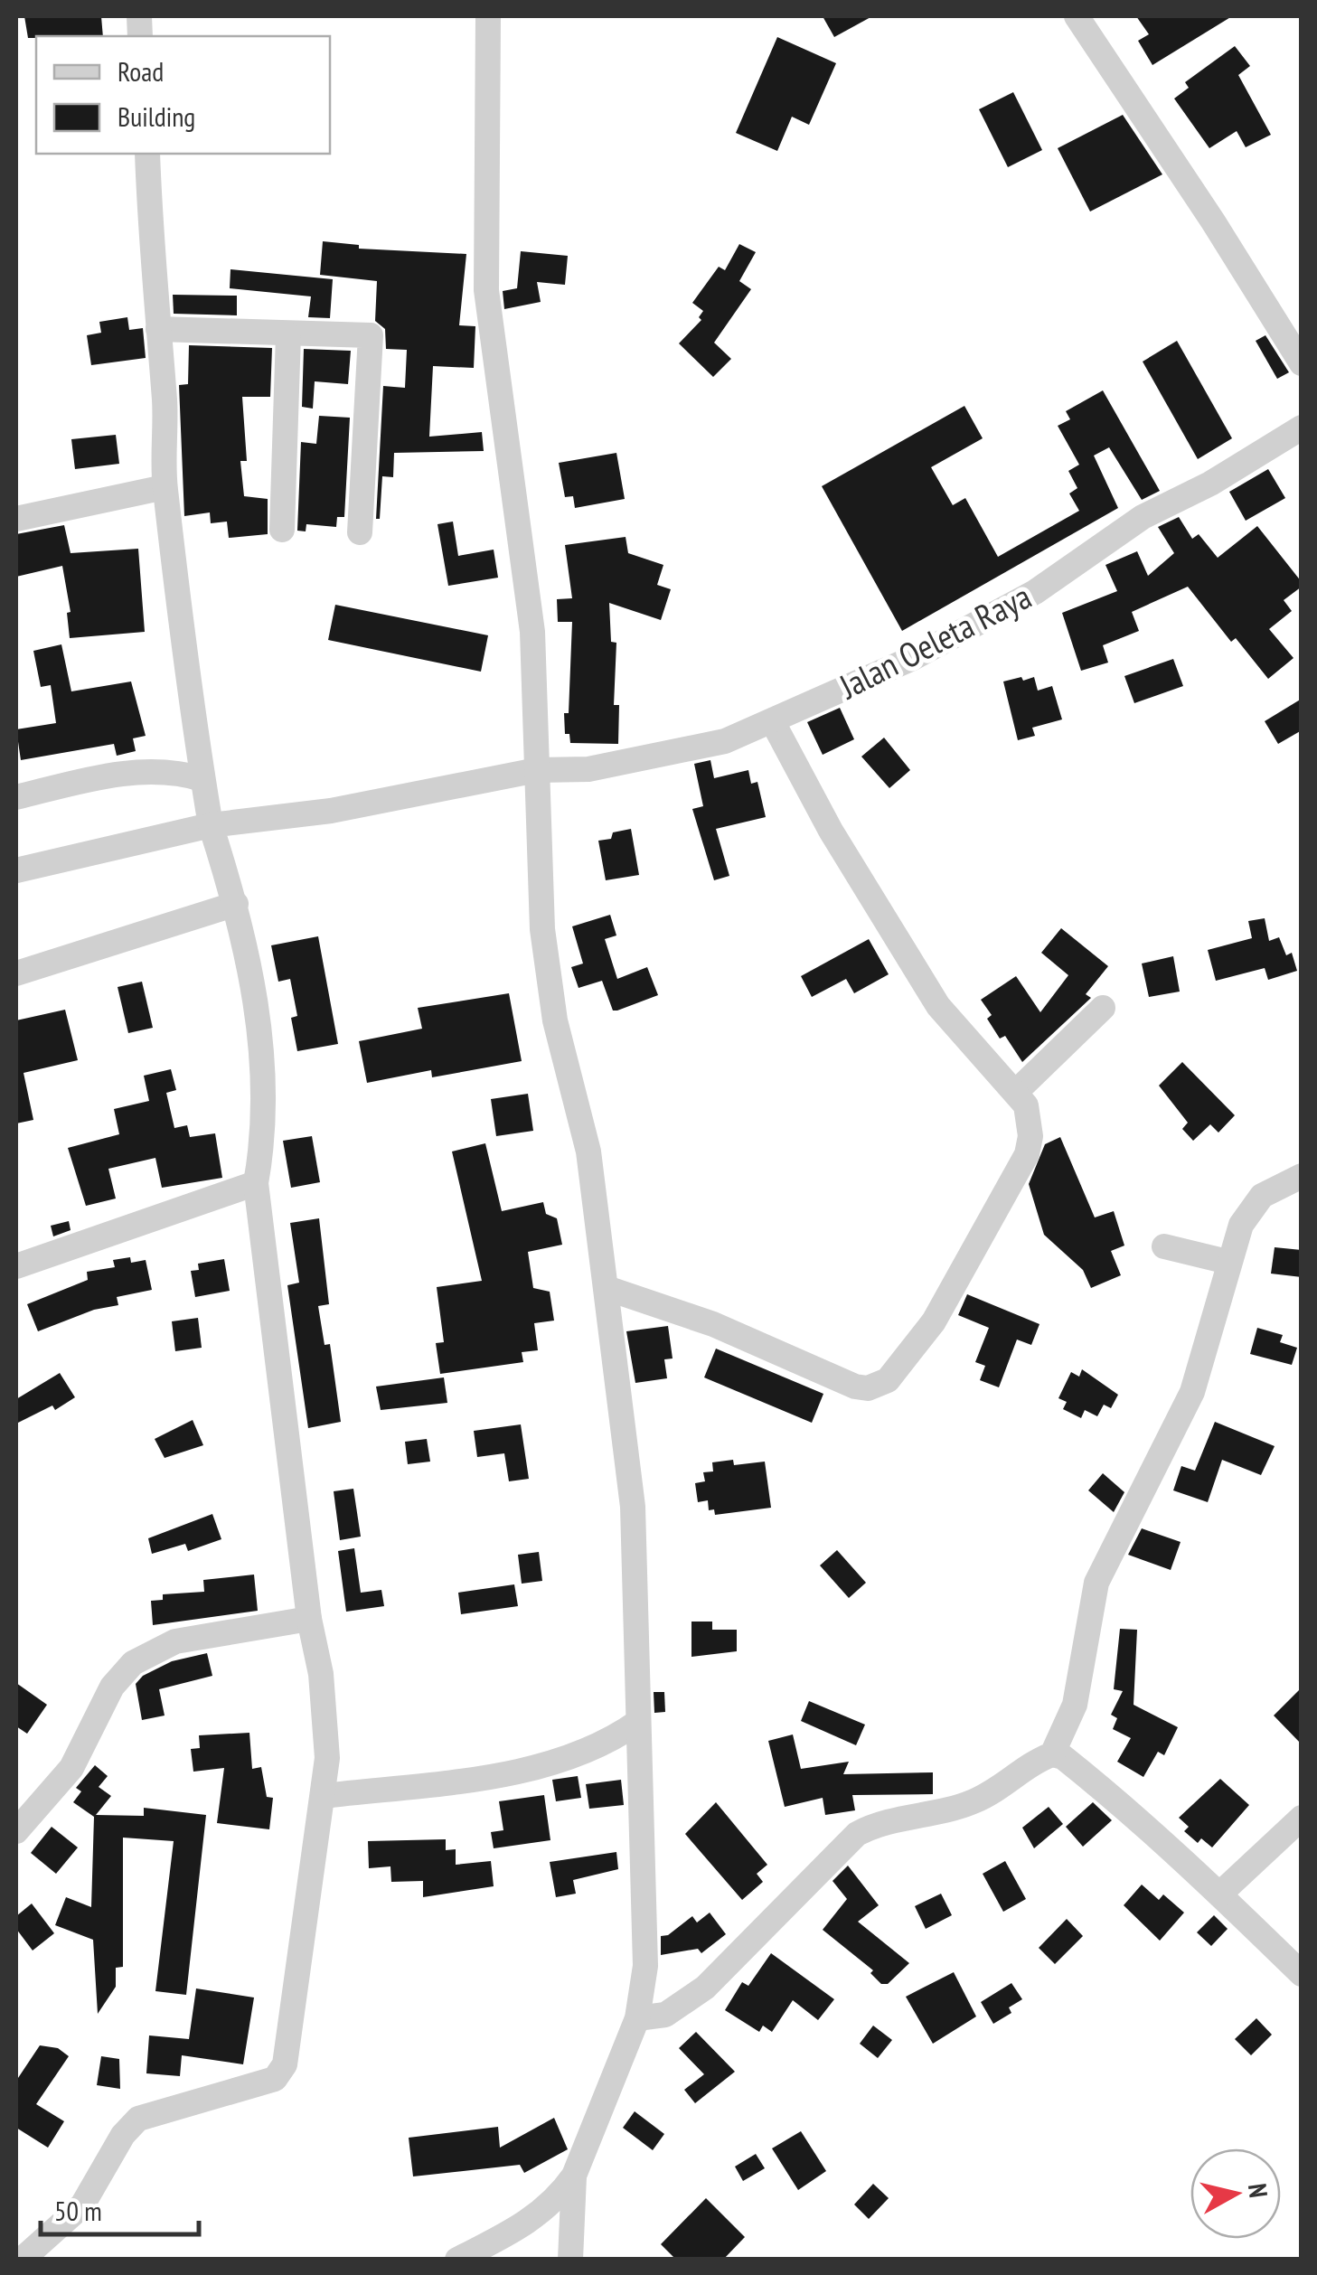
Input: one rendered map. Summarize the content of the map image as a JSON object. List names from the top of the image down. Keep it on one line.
{"streets":{"street":["Jalan Oeleta Raya"]},"legend":["Road","Building"],"scale_bar":"50 m","north":"right"}
